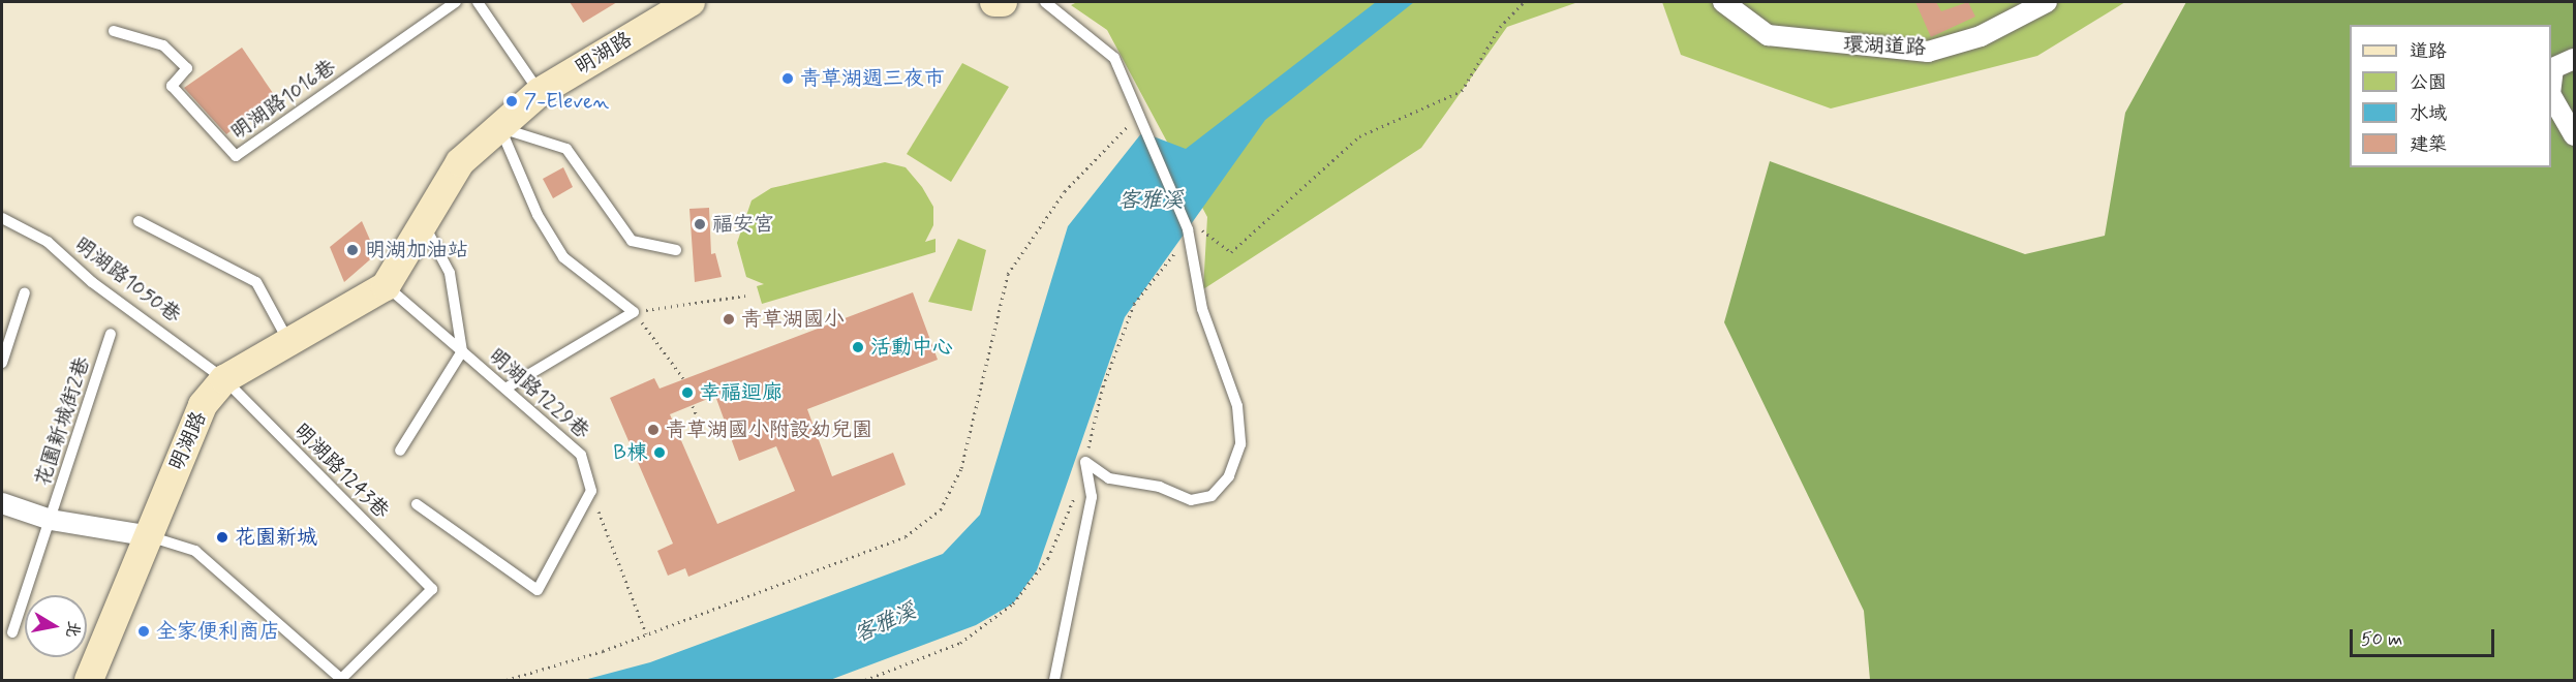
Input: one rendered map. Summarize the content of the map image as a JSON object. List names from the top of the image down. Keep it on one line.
{"streets":{"street":["環湖道路","明湖路"],"lane":["明湖路1016巷","明湖路1050巷","明湖路1229巷","花園新城街2巷","明湖路1243巷"]},"crossings":[["明湖路","明湖路1050巷"],["明湖路","明湖路1229巷"],["明湖路","明湖路1243巷"],["明湖路1050巷","明湖路1243巷"]],"water":["客雅溪"],"places":["青草湖週三夜市","7-Eleven","福安宮","明湖加油站","青草湖國小","活動中心","幸福迴廊","青草湖國小附設幼兒園","B棟","花園新城","全家便利商店"],"legend":["道路","公園","水域","建築"],"scale_bar":"50 m","north":"right"}
